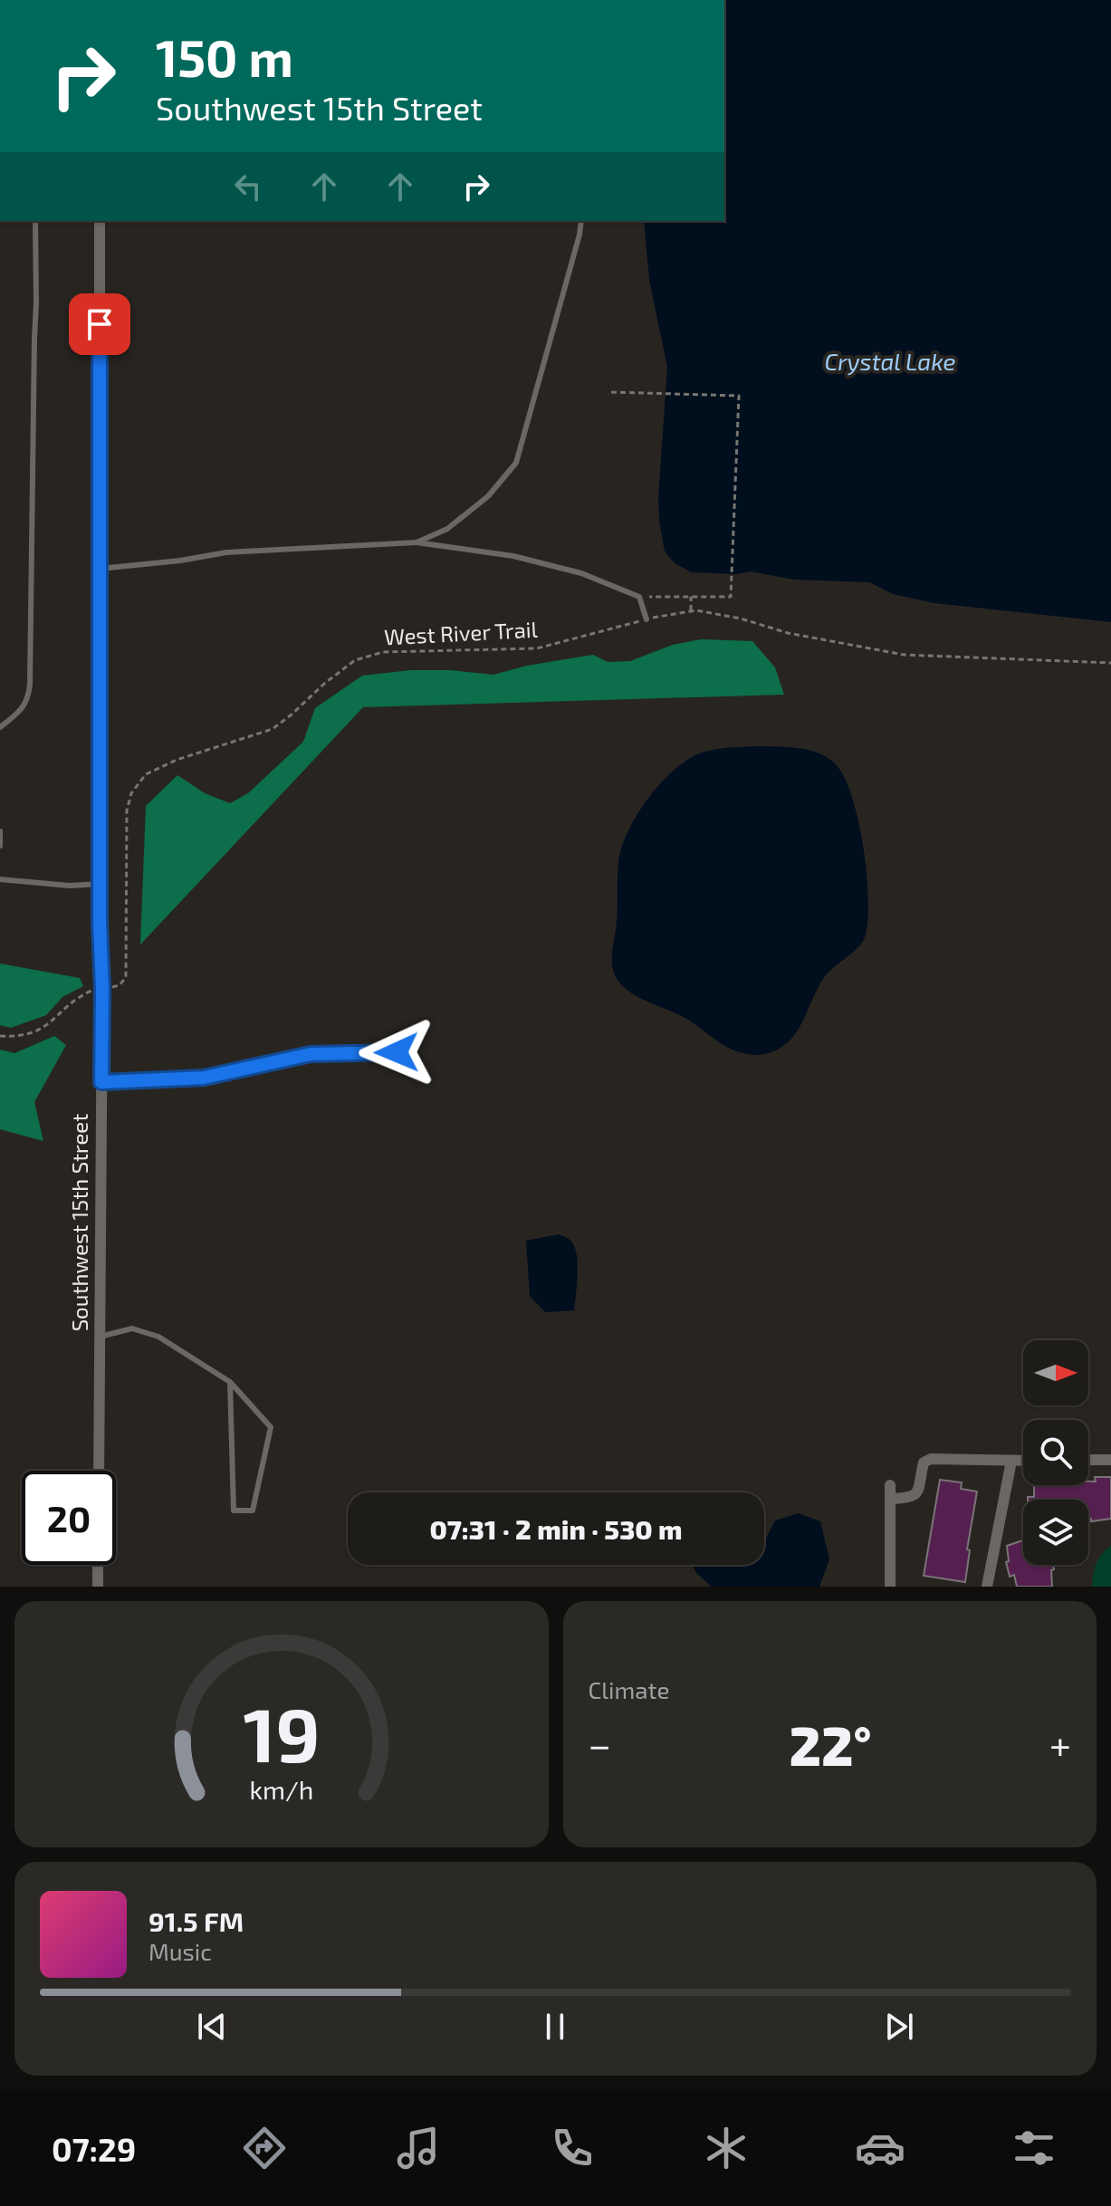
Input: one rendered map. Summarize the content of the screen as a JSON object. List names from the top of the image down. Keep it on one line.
{"streets":{"street":["Southwest 15th Street"],"path":["West River Trail"]},"crossings":[["West River Trail","Southwest 15th Street"]],"water":["Crystal Lake"],"north":"right","page":{"turn":["150 m","Southwest 15th Street"],"limit":"20","trip":"07:31 · 2 min · 530 m","tile":"Climate","heat":["−","22°","+"],"song":["91.5 FM","Music"],"tabs":"07:29","gauge":["19","km/h"]}}
